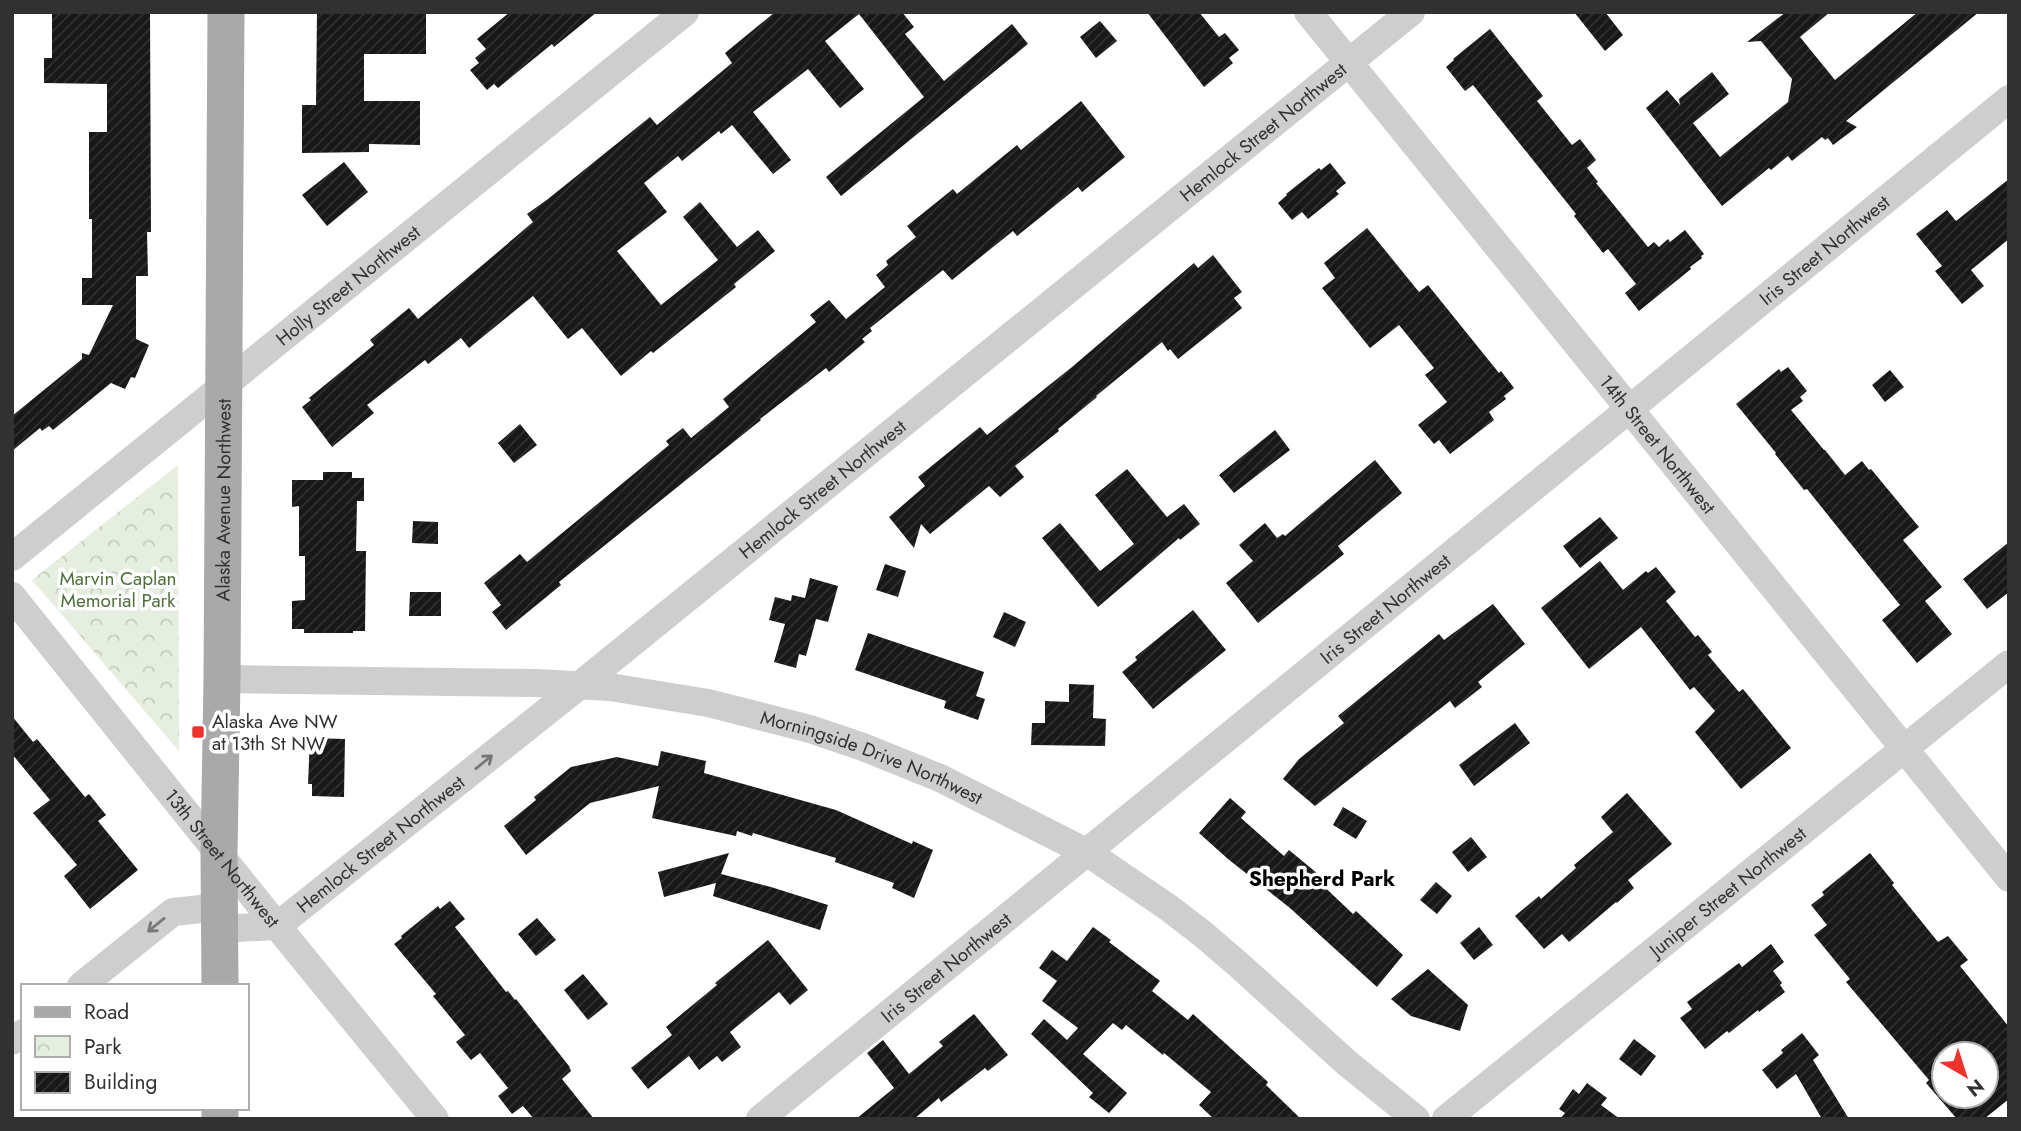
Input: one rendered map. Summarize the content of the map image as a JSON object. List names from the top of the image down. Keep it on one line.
{"streets":{"main road":["Alaska Avenue Northwest"],"street":["Hemlock Street Northwest","Iris Street Northwest","Holly Street Northwest","14th Street Northwest","Morningside Drive Northwest","13th Street Northwest","Juniper Street Northwest"]},"crossings":[["Hemlock Street Northwest","14th Street Northwest"],["Hemlock Street Northwest","Alaska Avenue Northwest"],["Hemlock Street Northwest","Morningside Drive Northwest"],["Hemlock Street Northwest","13th Street Northwest"],["Iris Street Northwest","14th Street Northwest"],["Iris Street Northwest","Morningside Drive Northwest"],["Holly Street Northwest","Alaska Avenue Northwest"],["14th Street Northwest","Juniper Street Northwest"],["Alaska Avenue Northwest","Morningside Drive Northwest"],["Alaska Avenue Northwest","13th Street Northwest"]],"districts":["Shepherd Park"],"parks":["Marvin Caplan Memorial Park"],"places":{"transit":["Alaska Ave NW at 13th St NW"]},"legend":["Road","Park","Building"],"north":"bottom right"}
